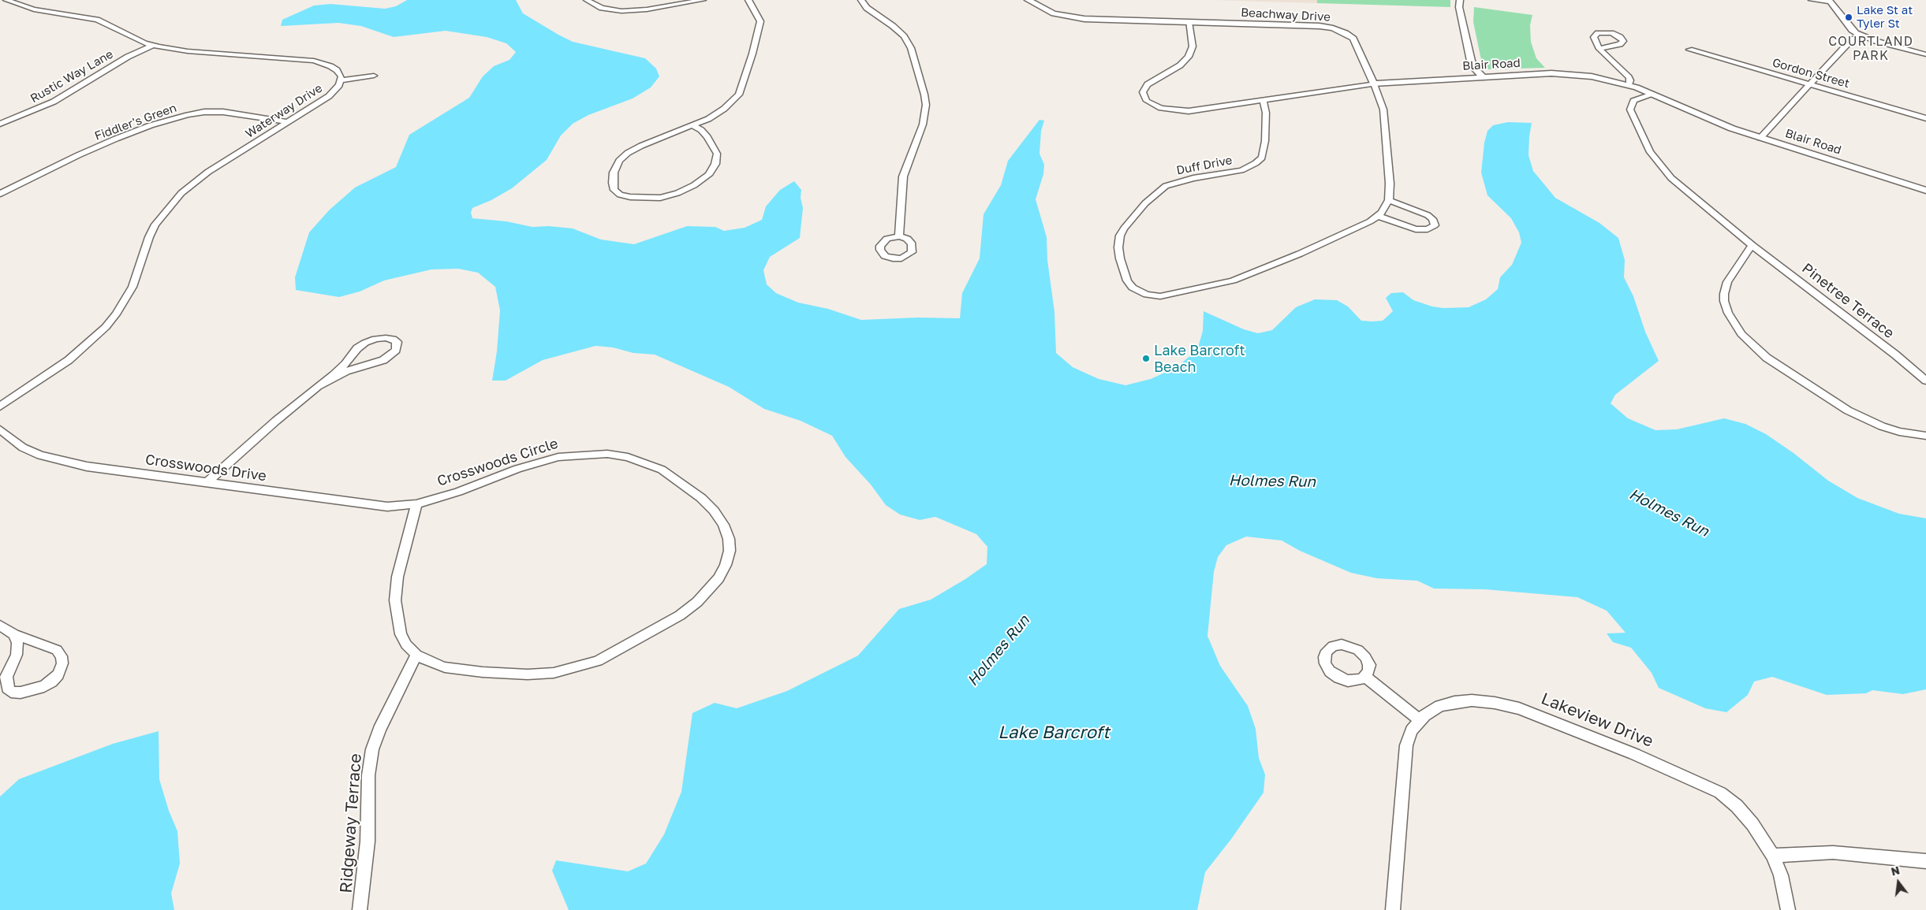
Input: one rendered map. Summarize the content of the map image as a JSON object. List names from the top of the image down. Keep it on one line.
{"streets":{"street":["Beachway Drive","Blair Road","Gordon Street","Rustic Way Lane","Waterway Drive","Fiddler's Green","Duff Drive","Pinetree Terrace","Crosswoods Circle","Crosswoods Drive","Lakeview Drive","Ridgeway Terrace"]},"crossings":[["Beachway Drive","Blair Road"],["Blair Road","Duff Drive"],["Blair Road","Pinetree Terrace"],["Rustic Way Lane","Waterway Drive"],["Waterway Drive","Fiddler's Green"],["Crosswoods Circle","Crosswoods Drive"],["Crosswoods Circle","Ridgeway Terrace"]],"districts":["COURTLAND PARK"],"water":["Holmes Run","Lake Barcroft"],"places":["Lake St at Tyler St","Lake Barcroft Beach"],"north":"top"}
